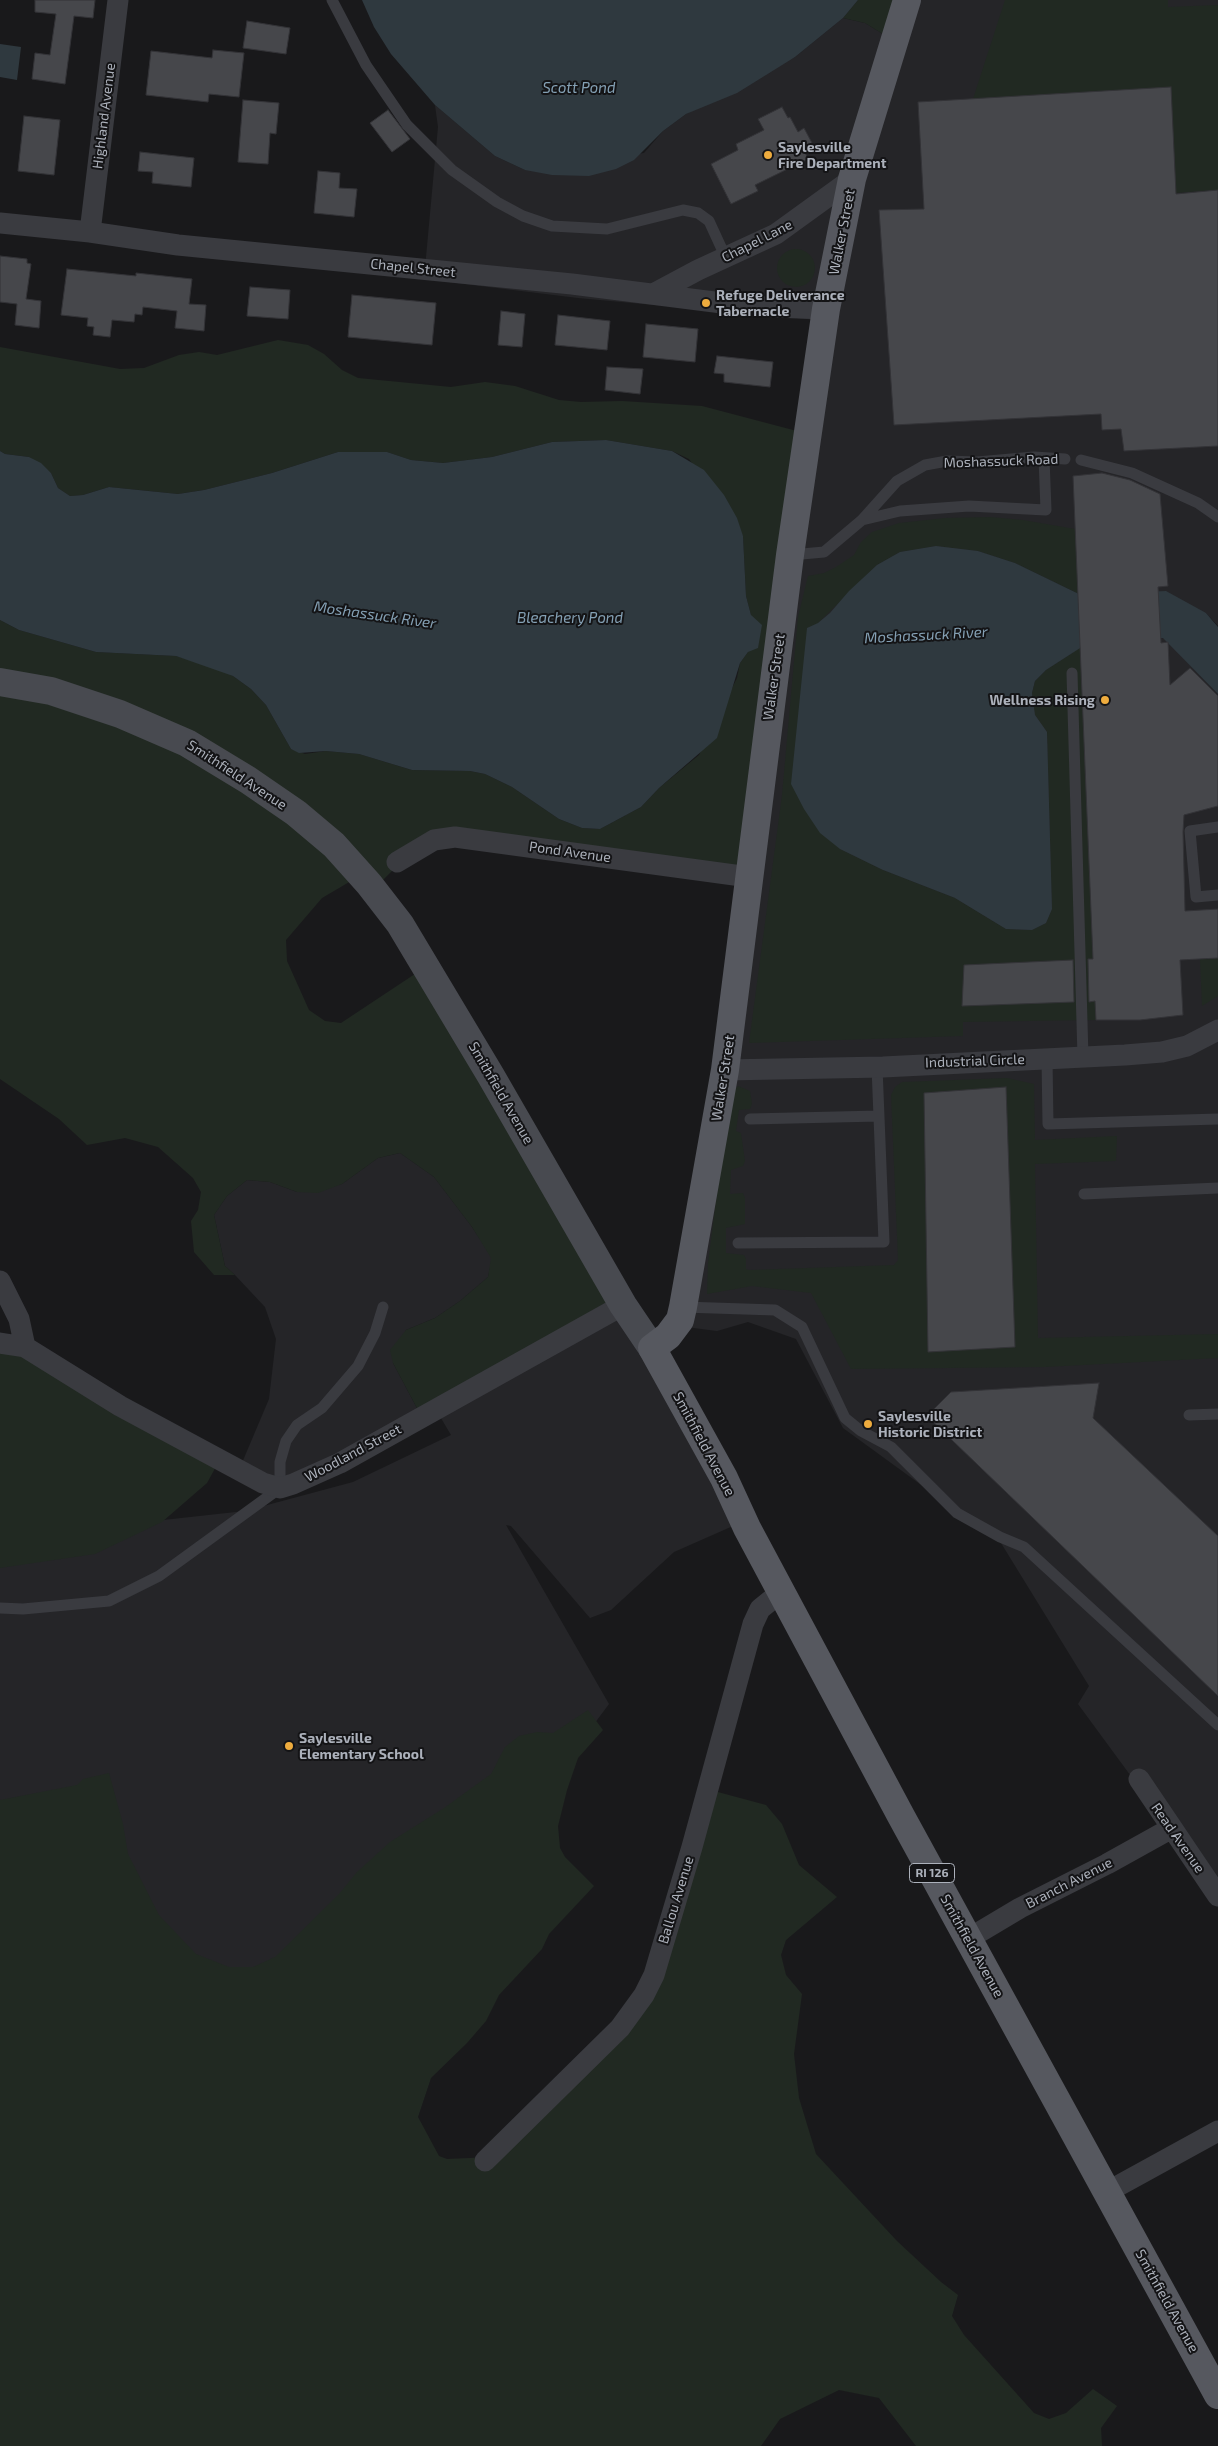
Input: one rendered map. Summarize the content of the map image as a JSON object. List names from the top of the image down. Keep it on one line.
{"streets":{"main road":["Walker Street","Smithfield Avenue","RI 126"],"street":["Highland Avenue","Chapel Lane","Chapel Street","Pond Avenue","Industrial Circle","Woodland Street","Read Avenue","Branch Avenue","Ballou Avenue"],"lane":["Moshassuck Road"]},"crossings":[["Highland Avenue","Chapel Street"],["Walker Street","Chapel Lane"],["Walker Street","Chapel Street"],["Walker Street","Moshassuck Road"],["Walker Street","Smithfield Avenue"],["Walker Street","Pond Avenue"],["Walker Street","Industrial Circle"],["Chapel Lane","Chapel Street"],["Smithfield Avenue","Woodland Street"],["Smithfield Avenue","Branch Avenue"],["Smithfield Avenue","Ballou Avenue"],["Read Avenue","Branch Avenue"]],"water":["Scott Pond","Moshassuck River","Bleachery Pond"],"places":["Saylesville Fire Department","Refuge Deliverance Tabernacle","Wellness Rising","Saylesville Historic District","Saylesville Elementary School"]}
